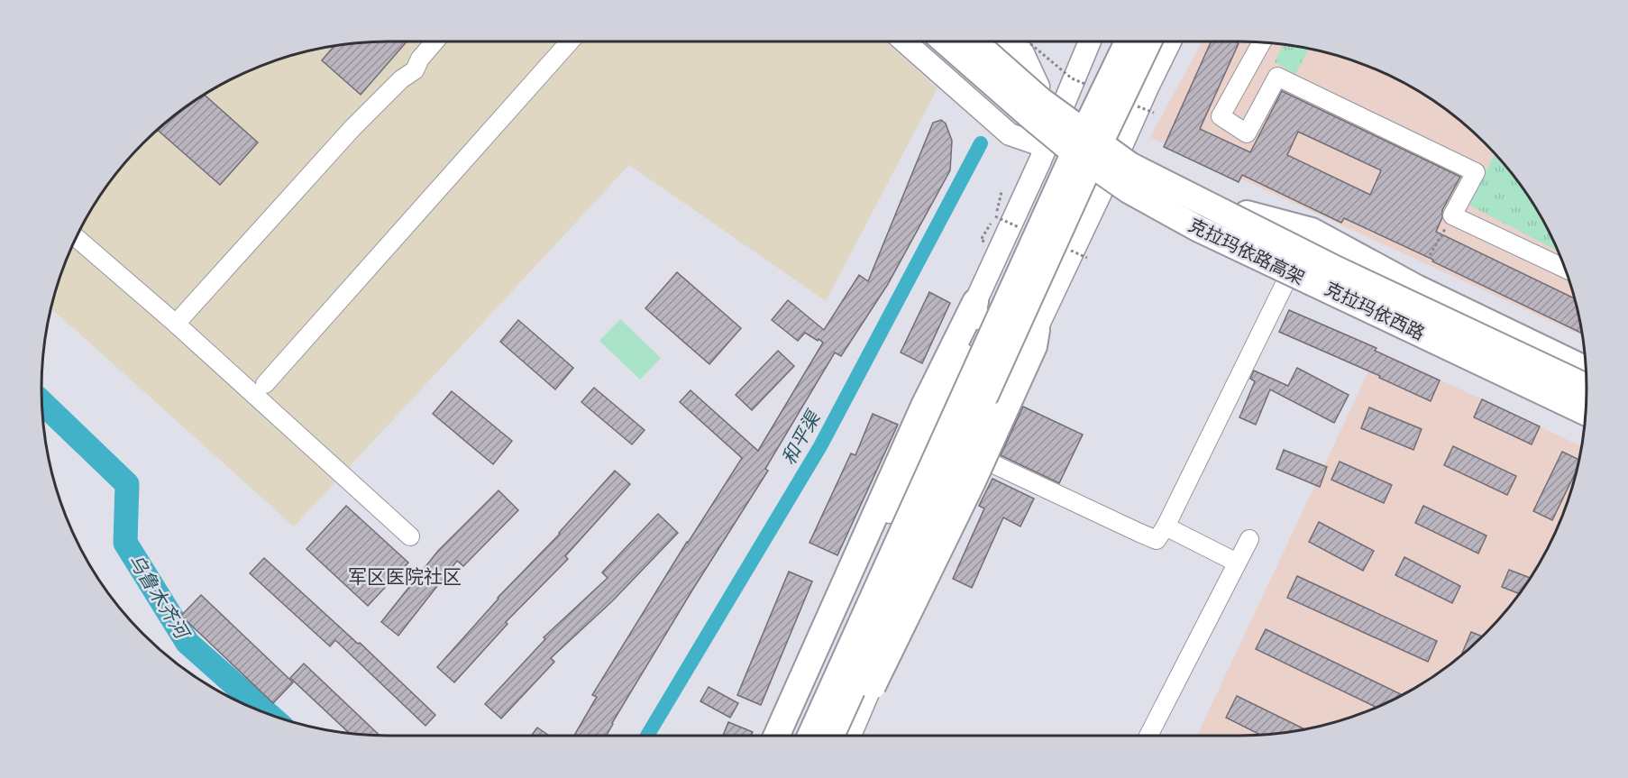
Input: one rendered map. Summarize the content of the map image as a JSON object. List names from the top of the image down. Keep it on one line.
{"streets":{"highway":["克拉玛依路高架"],"main road":["克拉玛依西路"]},"districts":["军区医院社区"],"water":["和平渠","乌鲁木齐河"]}
